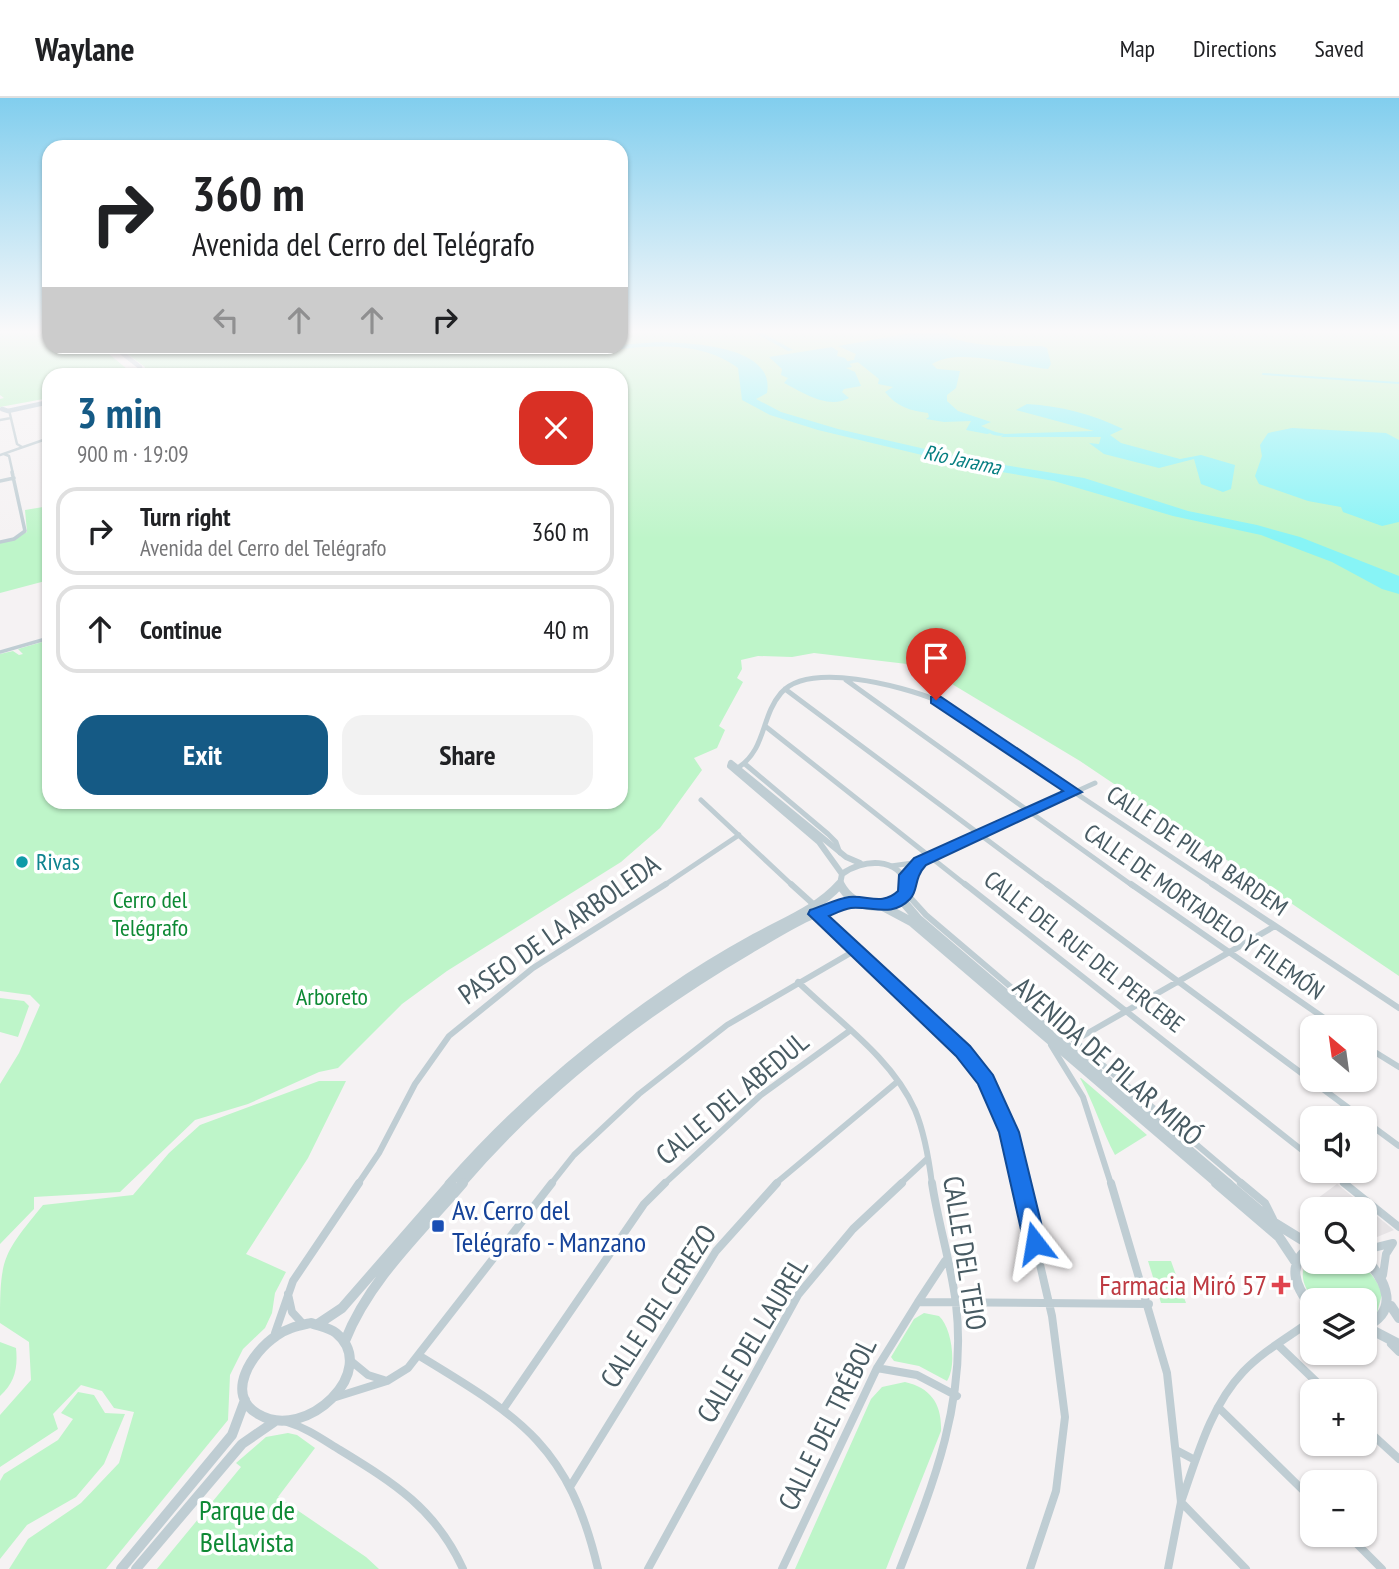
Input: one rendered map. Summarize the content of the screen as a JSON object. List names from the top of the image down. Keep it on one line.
{"streets":{"street":["CALLE DE PILAR BARDEM","CALLE DE MORTADELO Y FILEMÓN","PASEO DE LA ARBOLEDA","CALLE DEL RUE DEL PERCEBE","AVENIDA DE PILAR MIRÓ","CALLE DEL ABEDUL","CALLE DEL TEJO","CALLE DEL CEREZO","CALLE DEL LAUREL","CALLE DEL TRÉBOL"]},"crossings":[["CALLE DE PILAR BARDEM","CALLE DE MORTADELO Y FILEMÓN"],["CALLE DEL ABEDUL","CALLE DEL TEJO"],["CALLE DEL TEJO","CALLE DEL CEREZO"],["CALLE DEL TEJO","CALLE DEL LAUREL"],["CALLE DEL TEJO","CALLE DEL TRÉBOL"]],"water":["Río Jarama"],"parks":["Cerro del Telégrafo","Arboreto","Parque de Bellavista"],"places":{"other":["Rivas"],"transit":["Av. Cerro del Telégrafo - Manzano"],"health":["Farmacia Miró 57"]},"north":"top left","page":{"header":"Waylane","nav":["Map","Directions","Saved"],"turn":["360 m","Avenida del Cerro del Telégrafo"],"heading":["3 min","900 m · 19:09"],"list":[{"name":"Turn right","note":"Avenida del Cerro del Telégrafo","value":"360 m"},{"name":"Continue","value":"40 m"}],"buttons":["Exit","Share"],"map_buttons":["+","−"]}}
